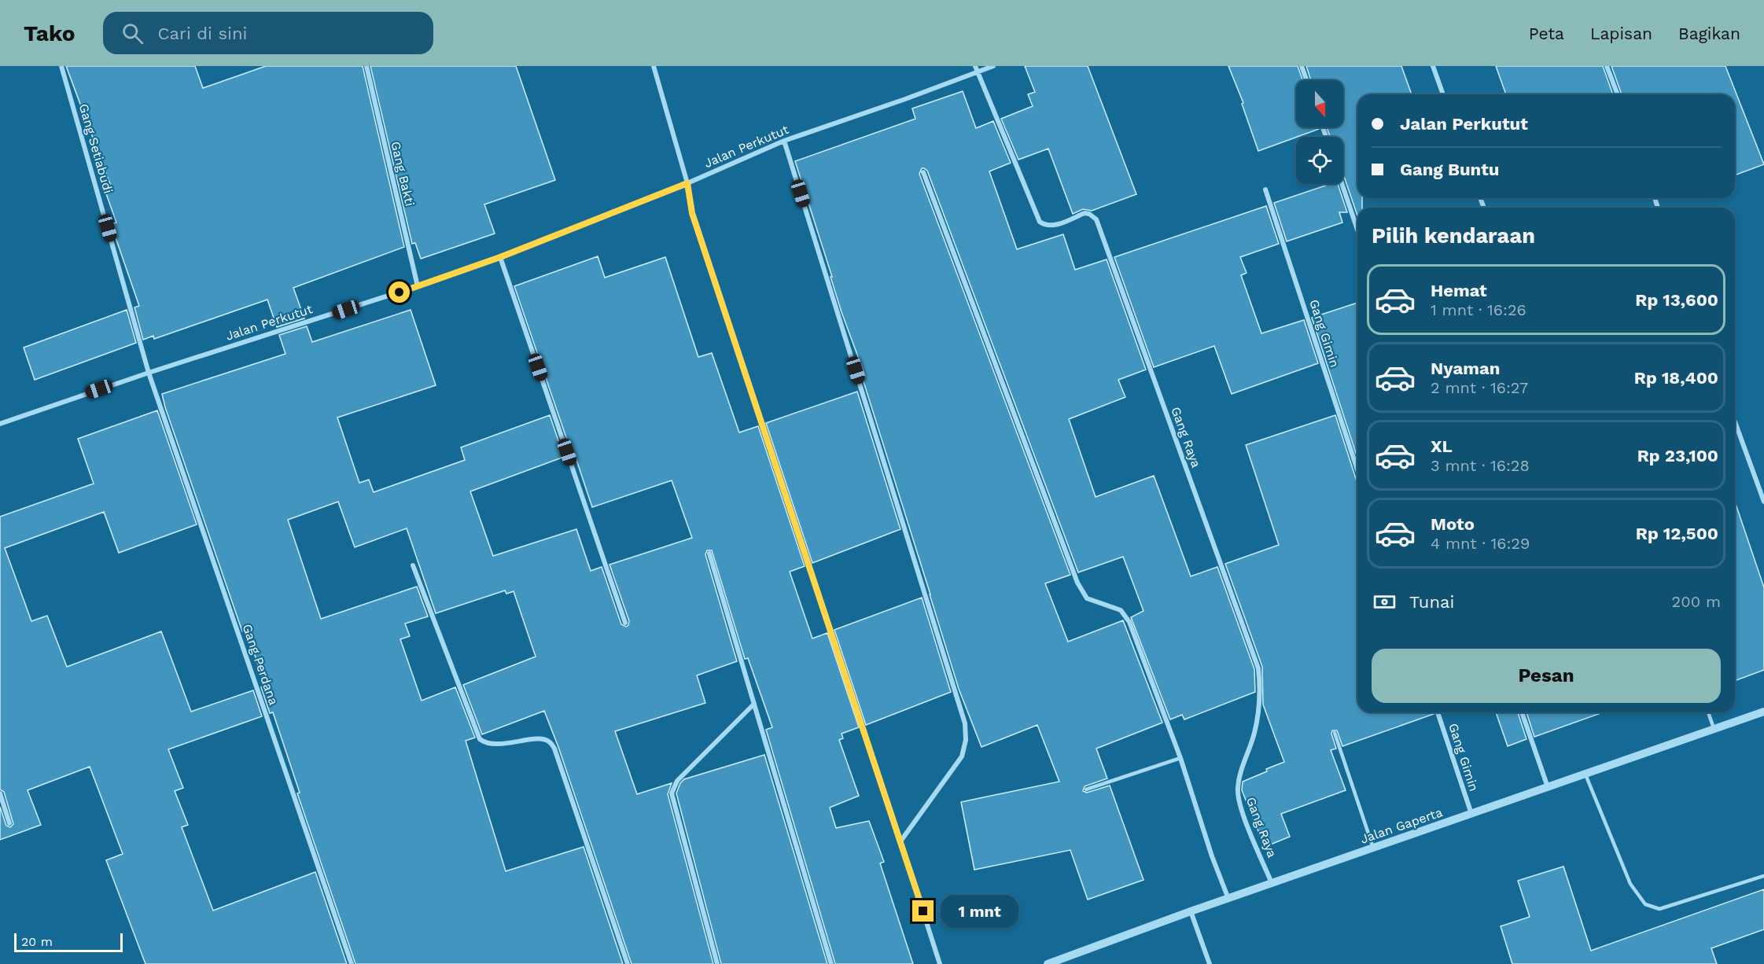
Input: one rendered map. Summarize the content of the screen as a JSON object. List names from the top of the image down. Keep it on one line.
{"streets":{"street":["Jalan Perkutut","Gang Setiabudi","Gang Bakti","Gang Gimin","Gang Raya","Gang Perdana","Jalan Gaperta"]},"crossings":[["Jalan Perkutut","Gang Setiabudi"],["Jalan Perkutut","Gang Bakti"],["Jalan Perkutut","Gang Raya"],["Jalan Perkutut","Gang Perdana"],["Gang Setiabudi","Gang Perdana"],["Gang Gimin","Jalan Gaperta"],["Gang Raya","Jalan Gaperta"]],"scale_bar":"20 m","north":"bottom","page":{"header":"Tako","search":"Cari di sini","nav":["Peta","Lapisan","Bagikan"],"banner":["Jalan Perkutut","Gang Buntu"],"heading":"Pilih kendaraan","list":[{"name":"Hemat","note":"1 mnt · 16:26","value":"Rp 13,600"},{"name":"Nyaman","note":"2 mnt · 16:27","value":"Rp 18,400"},{"name":"XL","note":"3 mnt · 16:28","value":"Rp 23,100"},{"name":"Moto","note":"4 mnt · 16:29","value":"Rp 12,500"}],"pay":["Tunai","200 m"],"buttons":"Pesan","bubble":"1 mnt","scale":"20 m"}}
